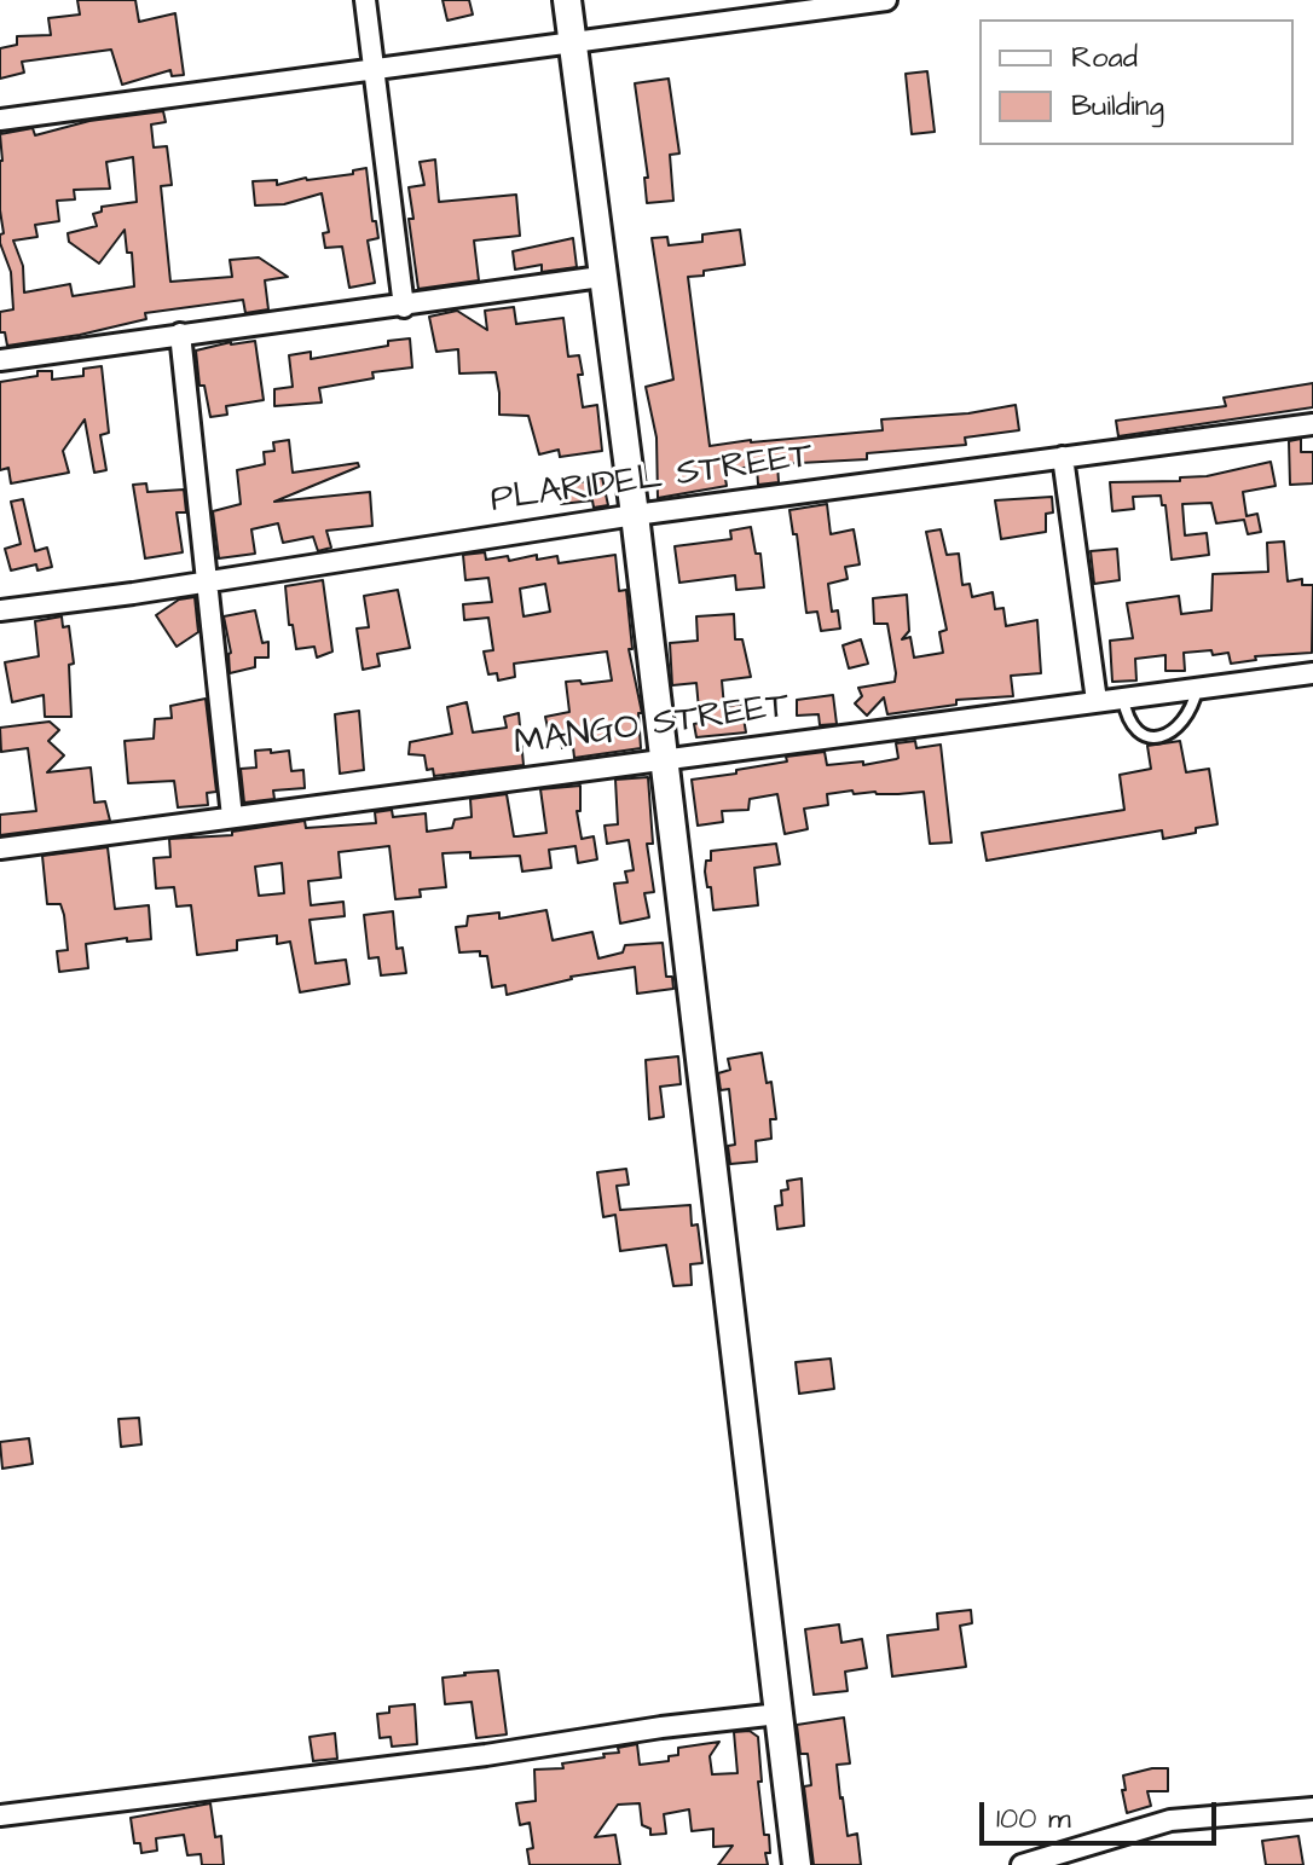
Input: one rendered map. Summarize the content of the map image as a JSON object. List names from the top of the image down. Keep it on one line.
{"streets":{"street":["PLARIDEL STREET","MANGO STREET"]},"legend":["Road","Building"],"scale_bar":"100 m"}
